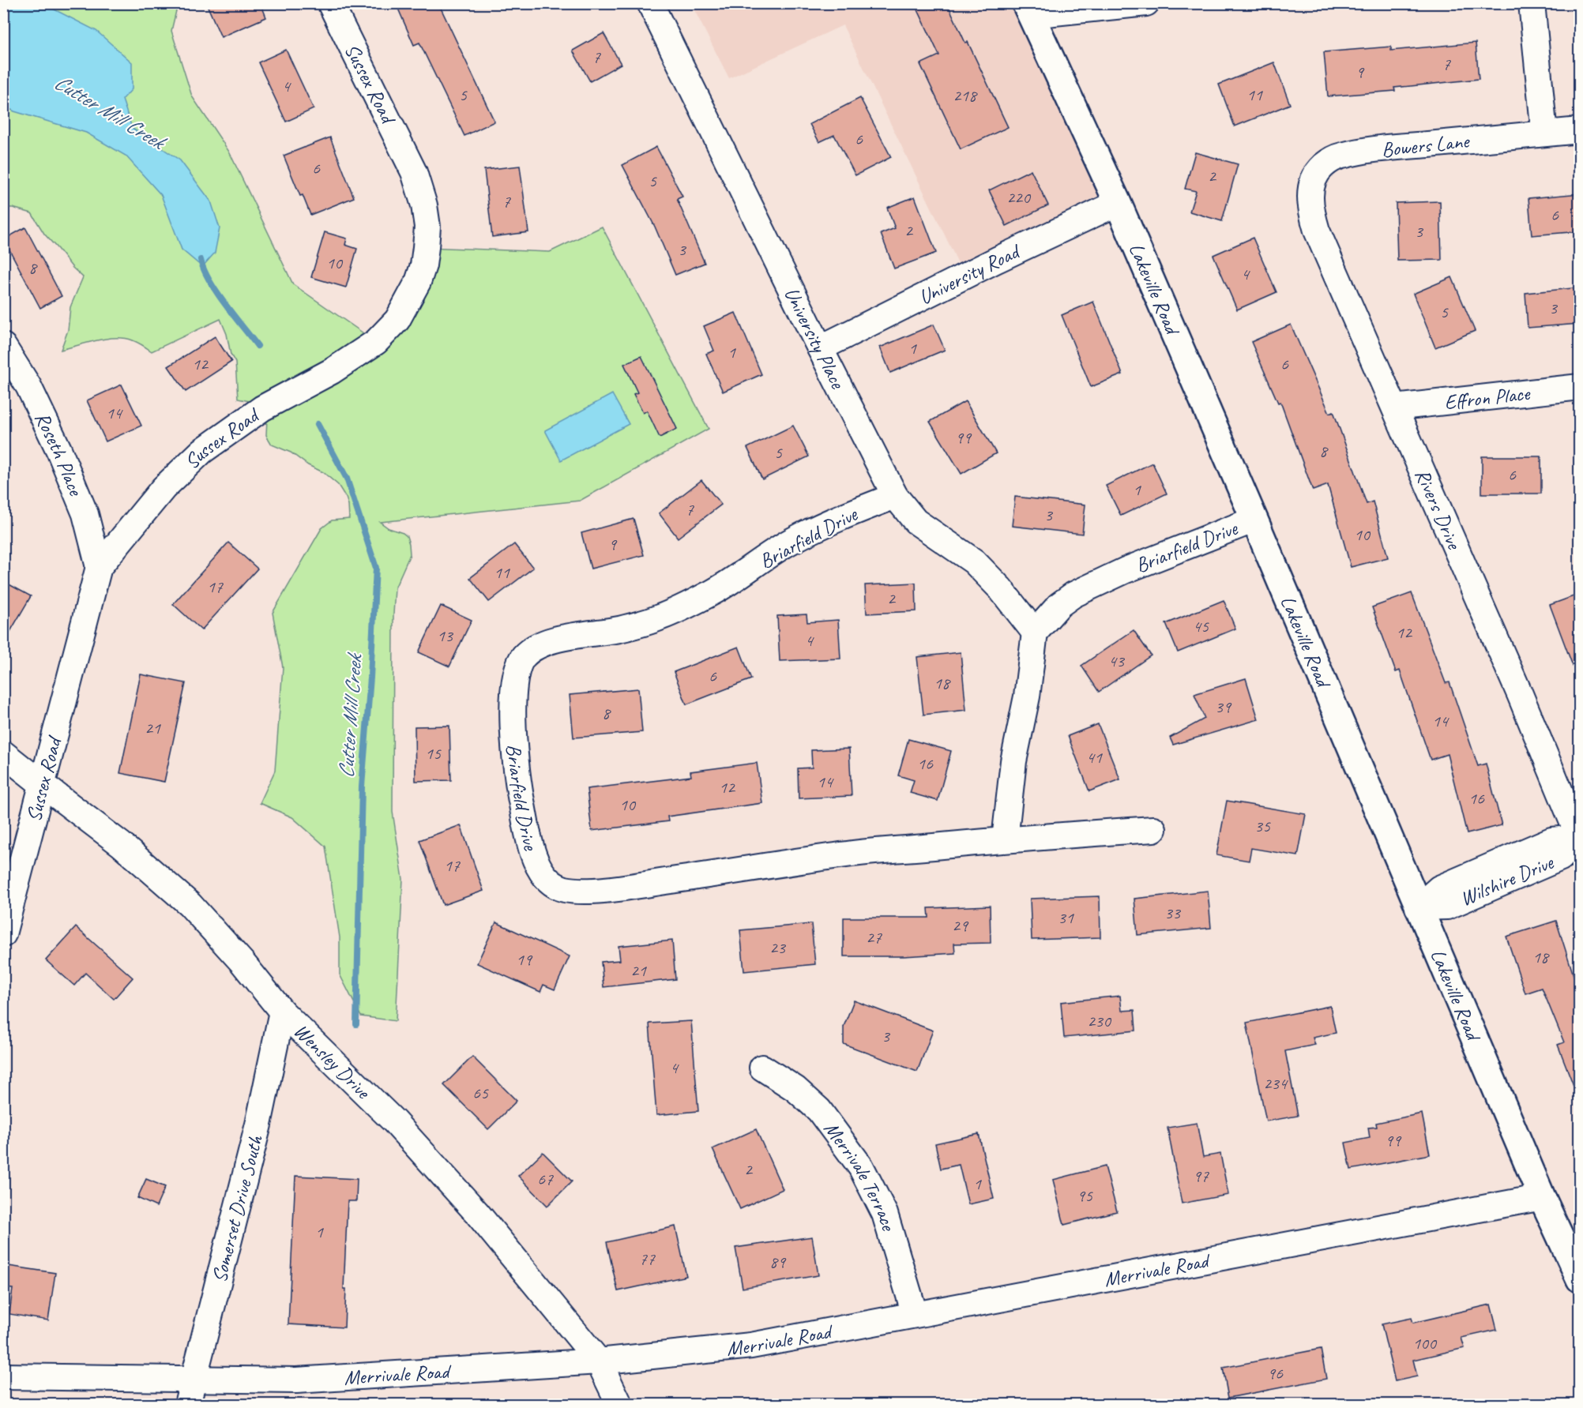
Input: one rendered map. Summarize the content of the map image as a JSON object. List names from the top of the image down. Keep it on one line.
{"streets":{"main road":["Lakeville Road"],"street":["Sussex Road","Bowers Lane","University Road","University Place","Effron Place","Roseth Place","Rivers Drive","Briarfield Drive","Wilshire Drive","Wensley Drive","Merrivale Terrace","Somerset Drive South","Merrivale Road"]},"crossings":[["Sussex Road","Roseth Place"],["Sussex Road","Wensley Drive"],["Bowers Lane","Rivers Drive"],["University Road","Lakeville Road"],["University Road","University Place"],["Lakeville Road","Briarfield Drive"],["Lakeville Road","Wilshire Drive"],["Lakeville Road","Merrivale Road"],["University Place","Briarfield Drive"],["Effron Place","Rivers Drive"],["Rivers Drive","Wilshire Drive"],["Wensley Drive","Somerset Drive South"],["Wensley Drive","Merrivale Road"],["Merrivale Terrace","Merrivale Road"],["Somerset Drive South","Merrivale Road"]],"water":["Cutter Mill Creek"],"house_numbers":["7","7","9","4","5","11","218","6","6","2","5","220","7","6","2","3","3","10","8","4","3","5","1","1","12","6","14","99","8","5","6","1","7","3","10","9","11","17","2","45","12","13","4","43","6","18","39","8","14","21","15","41","16","14","12","16","10","35","17","33","31","29","27","23","18","19","21","230","3","4","234","65","99","2","97","67","1","95","1","77","89","100","96"]}
